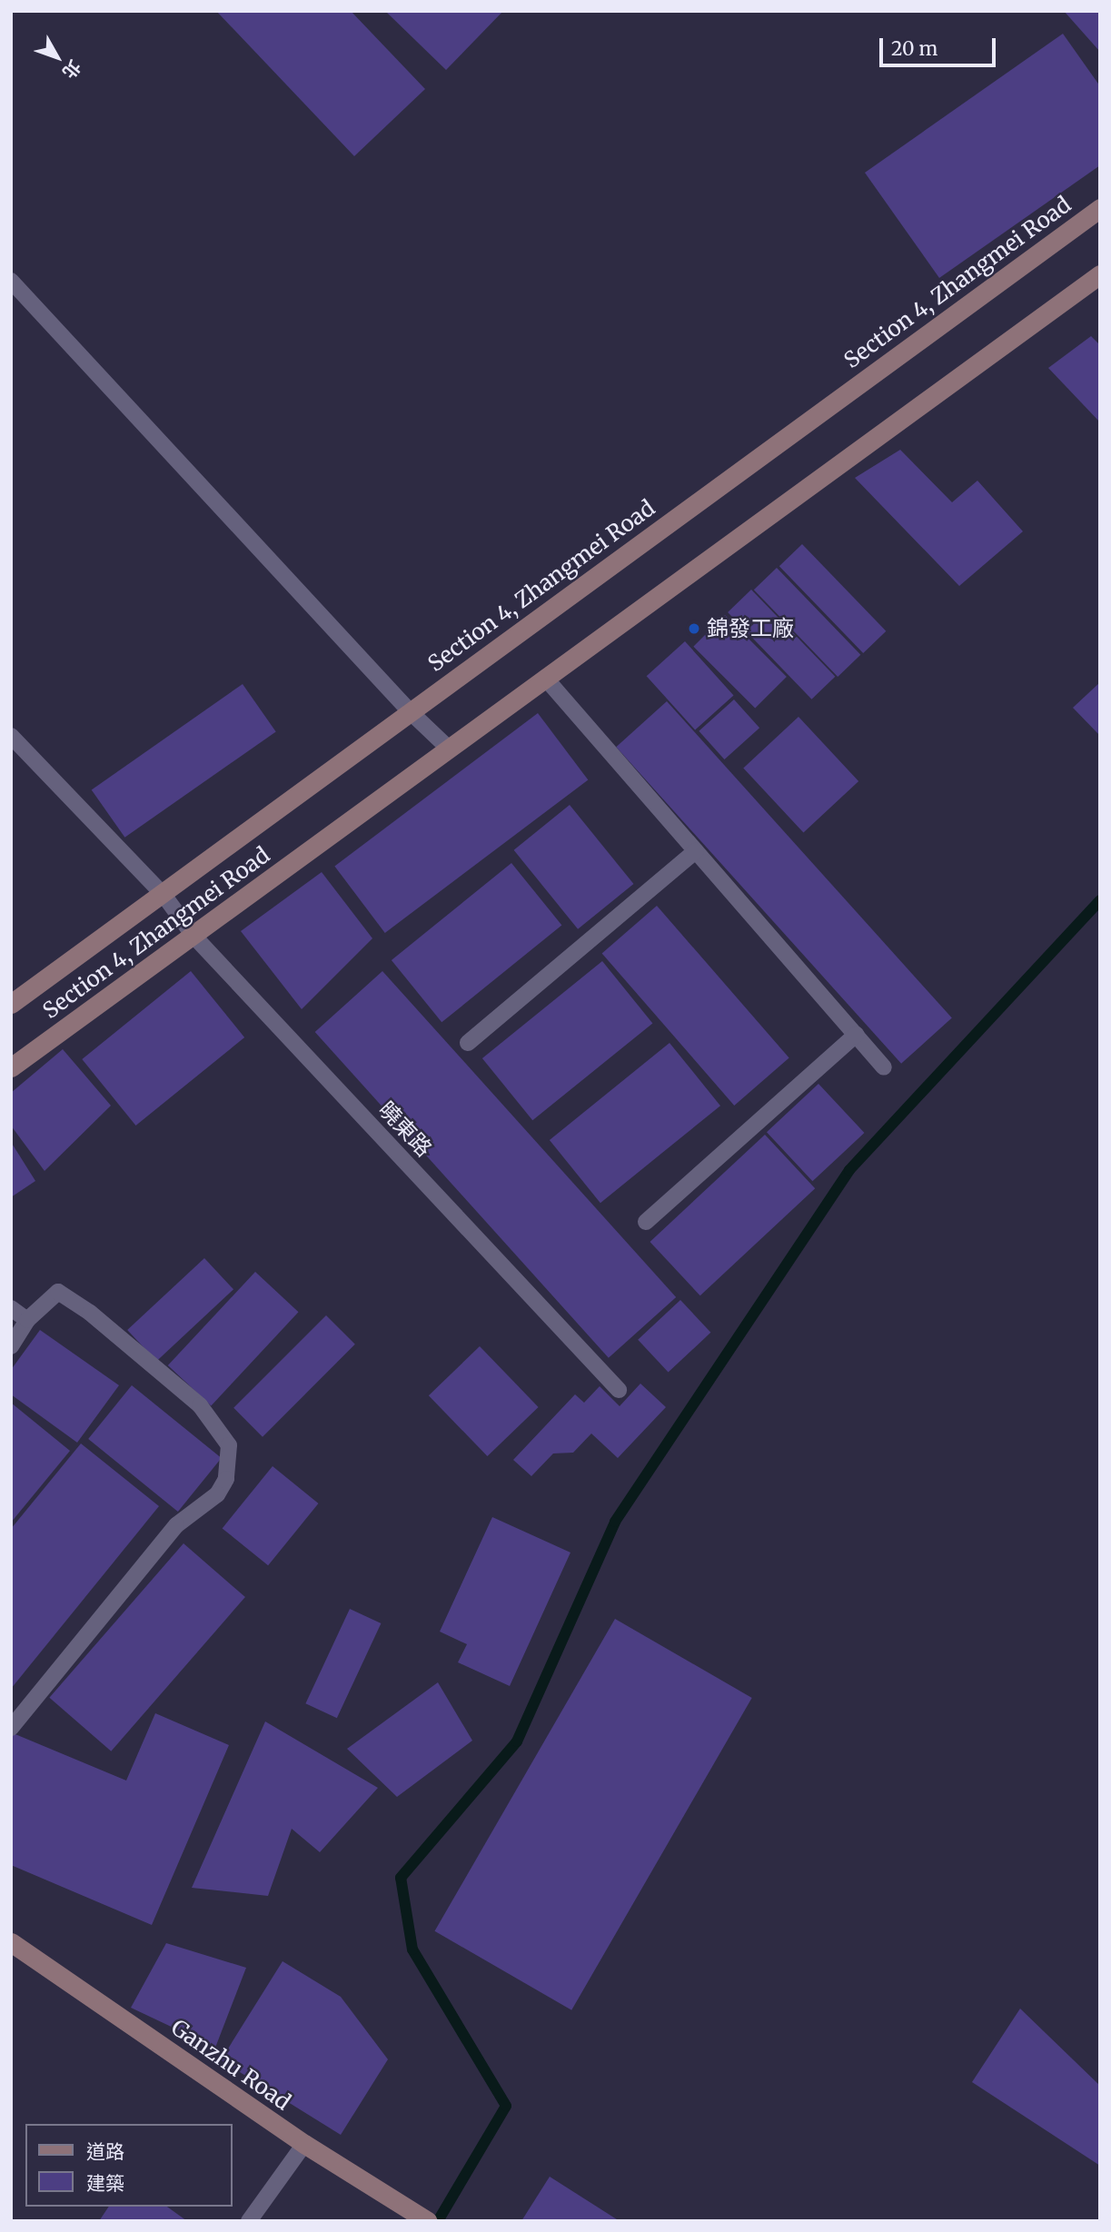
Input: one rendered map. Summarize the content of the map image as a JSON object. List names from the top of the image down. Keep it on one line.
{"streets":{"main road":["Section 4, Zhangmei Road","Ganzhu Road"],"lane":["曉東路"]},"crossings":[["Section 4, Zhangmei Road","曉東路"]],"places":["錦發工廠"],"legend":["道路","建築"],"scale_bar":"20 m","north":"bottom right"}
